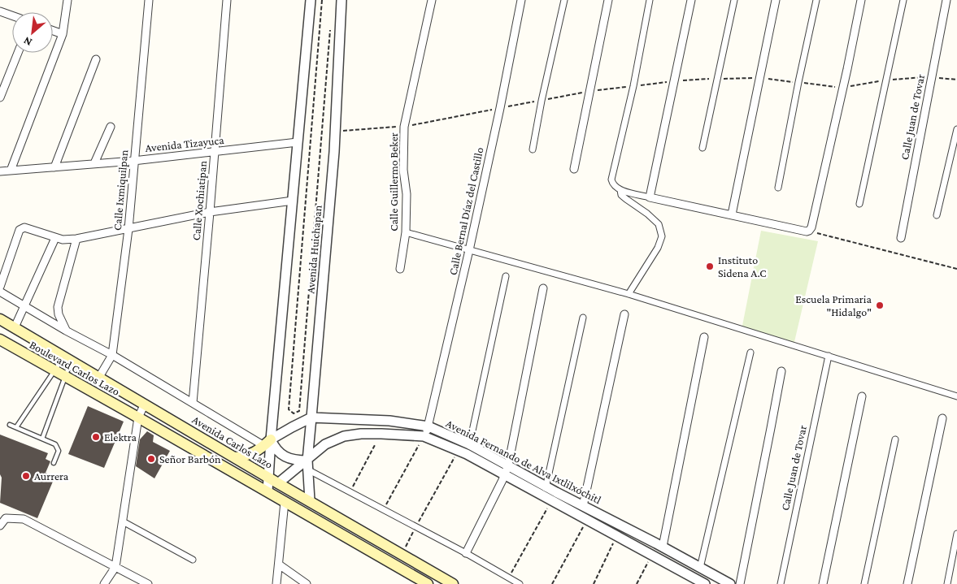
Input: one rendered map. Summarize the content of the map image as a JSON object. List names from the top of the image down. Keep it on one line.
{"streets":{"main road":["Boulevard Carlos Lazo","Avenida Carlos Lazo"],"street":["Calle Juan de Tovar","Avenida Tizayuca","Calle Guillermo Beker","Calle Ixmiquilpan","Calle Xochiatipan","Calle Bernal Díaz del Castillo","Avenida Huichapan","Avenida Fernando de Alva Ixtlilxóchitl"]},"crossings":[["Avenida Tizayuca","Calle Ixmiquilpan"],["Avenida Tizayuca","Calle Xochiatipan"],["Calle Ixmiquilpan","Avenida Carlos Lazo"],["Calle Bernal Díaz del Castillo","Avenida Fernando de Alva Ixtlilxóchitl"],["Avenida Huichapan","Avenida Carlos Lazo"],["Avenida Huichapan","Avenida Fernando de Alva Ixtlilxóchitl"],["Avenida Carlos Lazo","Avenida Fernando de Alva Ixtlilxóchitl"]],"places":["Instituto Sidena A.C","Escuela Primaria \"Hidalgo\"","Elektra","Señor Barbón","Aurrera"],"north":"bottom left"}
